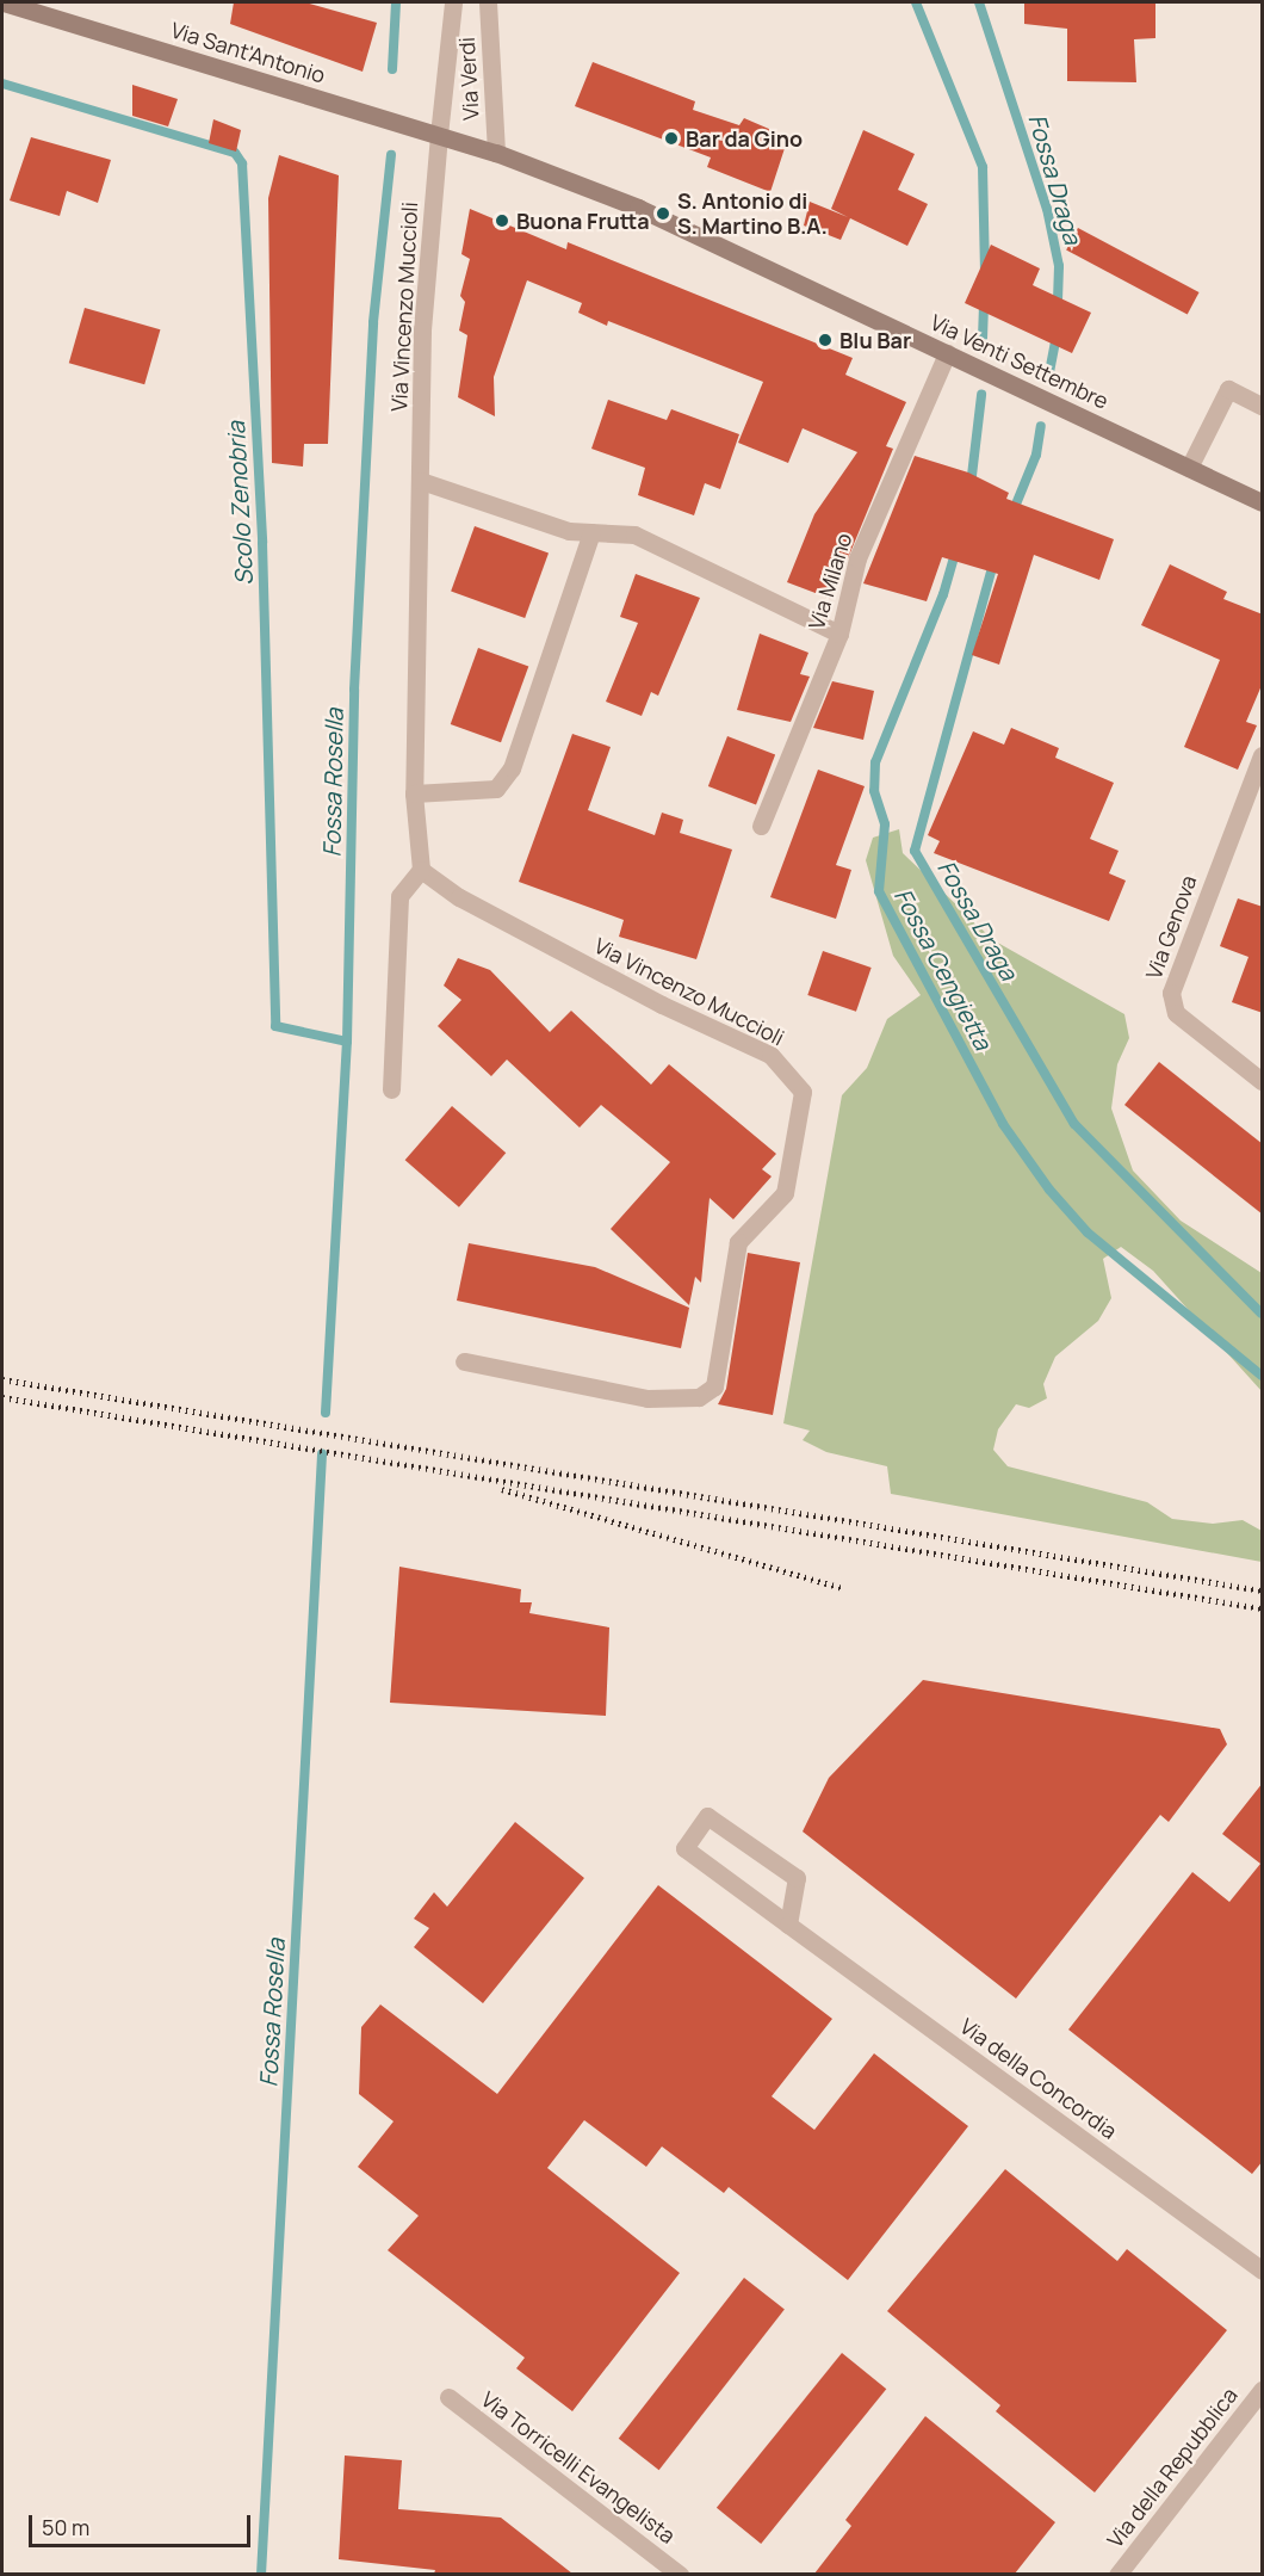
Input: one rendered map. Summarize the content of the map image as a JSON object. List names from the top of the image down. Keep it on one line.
{"streets":{"main road":["Via Sant'Antonio","Via Venti Settembre"],"street":["Via Verdi","Via Vincenzo Muccioli","Via Milano","Via Genova","Via della Concordia","Via Torricelli Evangelista","Via della Repubblica"]},"crossings":[["Via Sant'Antonio","Via Verdi"],["Via Sant'Antonio","Via Vincenzo Muccioli"],["Via Sant'Antonio","Via Venti Settembre"],["Via Verdi","Via Vincenzo Muccioli"],["Via Verdi","Via Venti Settembre"],["Via Vincenzo Muccioli","Via Venti Settembre"],["Via Venti Settembre","Via Milano"]],"water":["Fossa Draga","Scolo Zenobria","Fossa Rosella","Fossa Cengietta"],"places":["Bar da Gino","S. Antonio di S. Martino B.A.","Buona Frutta","Blu Bar"],"scale_bar":"50 m"}
